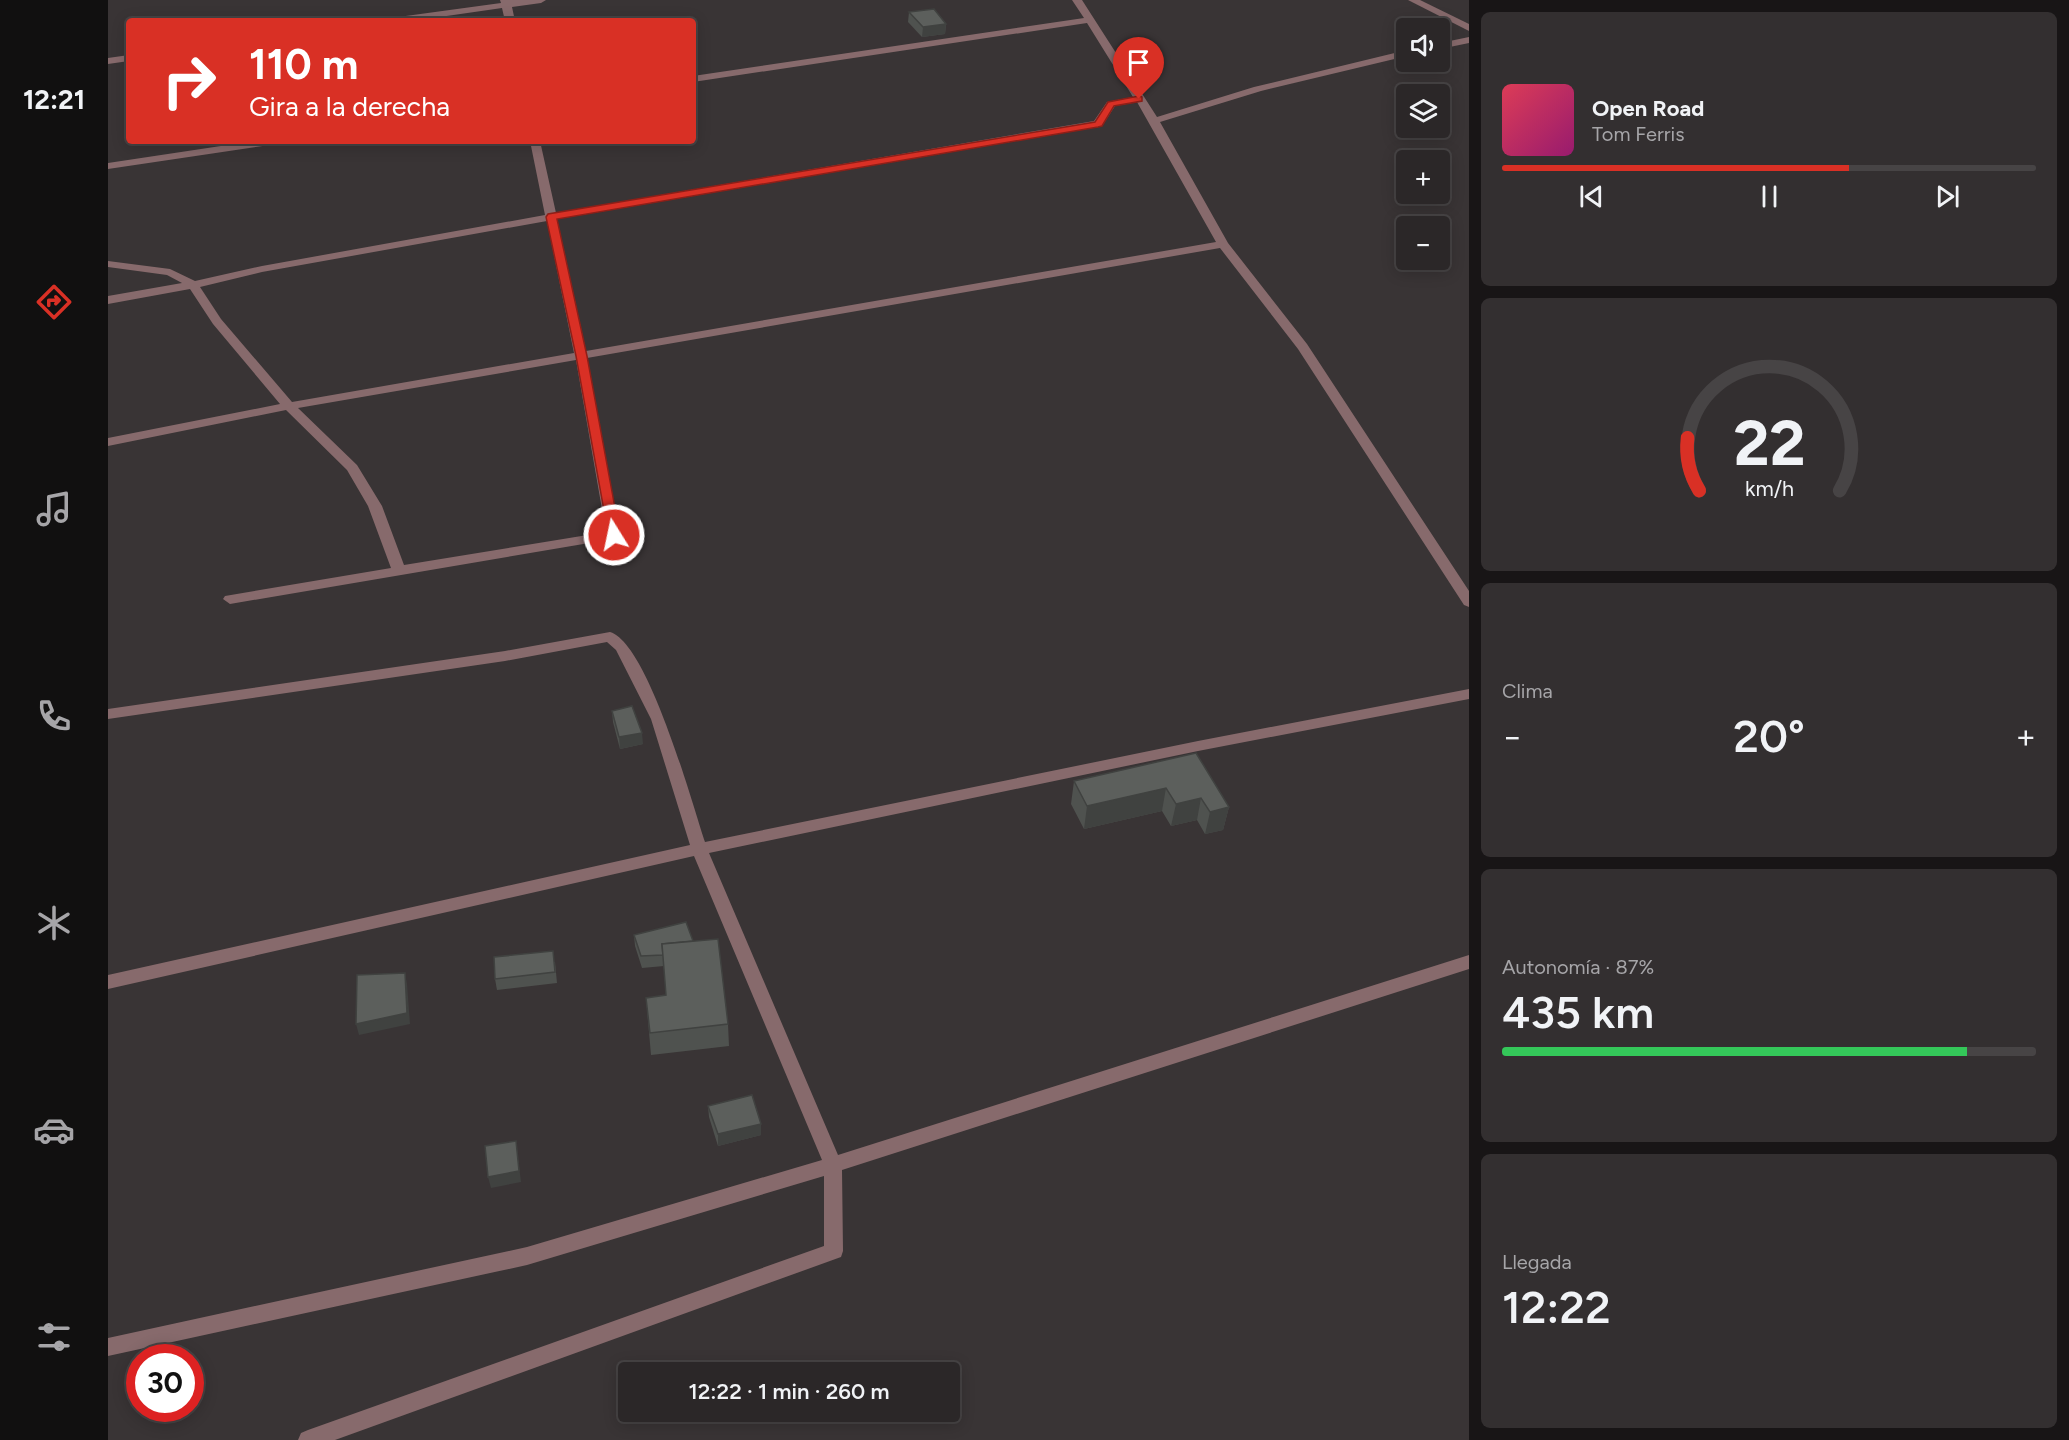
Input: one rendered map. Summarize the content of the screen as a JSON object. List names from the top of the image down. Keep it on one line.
{"page":{"tabs":"12:21","map_buttons":["+","−"],"turn":["110 m","Gira a la derecha"],"song":["Open Road","Tom Ferris"],"tile":["Clima",["Autonomía · 87%","435 km"],["Llegada","12:22"]],"heat":["−","20°","+"],"limit":"30","trip":"12:22 · 1 min · 260 m","gauge":["22","km/h"]}}
